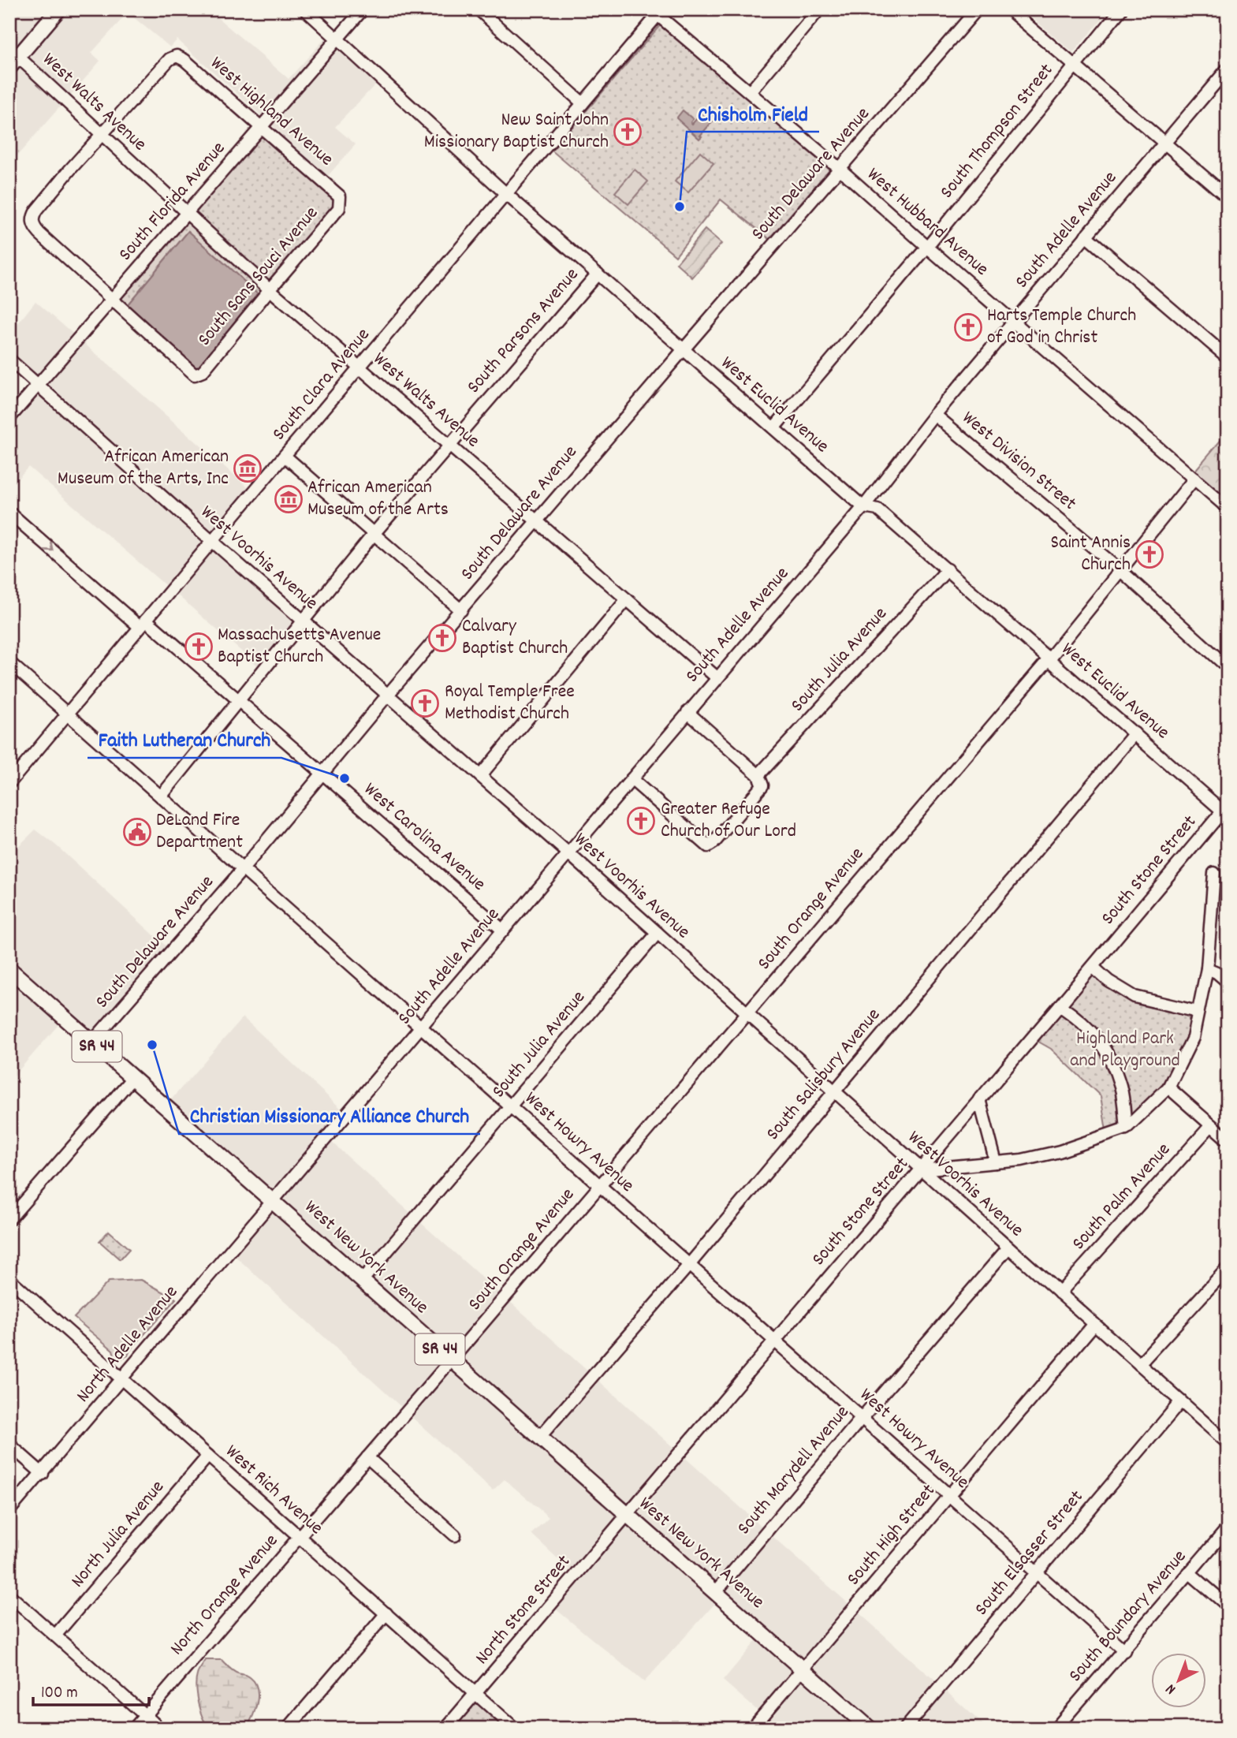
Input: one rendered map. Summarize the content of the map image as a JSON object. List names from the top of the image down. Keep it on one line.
{"streets":{"main road":["SR 44","West New York Avenue"],"street":["West Walts Avenue","West Highland Avenue","South Thompson Street","South Delaware Avenue","South Florida Avenue","West Hubbard Avenue","South Adelle Avenue","South Sans Souci Avenue","South Parsons Avenue","South Clara Avenue","West Euclid Avenue","West Division Street","West Voorhis Avenue","South Julia Avenue","West Carolina Avenue","South Stone Street","South Orange Avenue","South Salisbury Avenue","West Howry Avenue","South Palm Avenue","North Adelle Avenue","South Marydell Avenue","West Rich Avenue","North Julia Avenue","South High Street","South Elsasser Street","North Orange Avenue","North Stone Street","South Boundary Avenue"]},"crossings":[["West Walts Avenue","West Highland Avenue"],["West Walts Avenue","South Delaware Avenue"],["West Walts Avenue","South Florida Avenue"],["West Walts Avenue","South Adelle Avenue"],["West Walts Avenue","South Sans Souci Avenue"],["West Walts Avenue","South Parsons Avenue"],["West Walts Avenue","South Clara Avenue"],["West Highland Avenue","South Florida Avenue"],["West Highland Avenue","South Sans Souci Avenue"],["South Thompson Street","West Hubbard Avenue"],["South Thompson Street","West Euclid Avenue"],["South Delaware Avenue","West Hubbard Avenue"],["South Delaware Avenue","West Euclid Avenue"],["South Delaware Avenue","West Voorhis Avenue"],["South Delaware Avenue","West Carolina Avenue"],["South Delaware Avenue","West Howry Avenue"],["South Delaware Avenue","West New York Avenue"],["South Florida Avenue","South Sans Souci Avenue"],["South Florida Avenue","West Euclid Avenue"],["South Florida Avenue","West Voorhis Avenue"],["West Hubbard Avenue","South Adelle Avenue"],["West Hubbard Avenue","South Clara Avenue"],["West Hubbard Avenue","South Orange Avenue"],["South Adelle Avenue","West Euclid Avenue"],["South Adelle Avenue","West Division Street"],["South Adelle Avenue","West Voorhis Avenue"],["South Adelle Avenue","South Julia Avenue"],["South Adelle Avenue","West Carolina Avenue"],["South Adelle Avenue","West Howry Avenue"],["South Adelle Avenue","West New York Avenue"],["South Adelle Avenue","North Adelle Avenue"],["South Parsons Avenue","West Euclid Avenue"],["South Parsons Avenue","West Voorhis Avenue"],["South Parsons Avenue","West Carolina Avenue"],["South Parsons Avenue","West Howry Avenue"],["South Clara Avenue","West Euclid Avenue"],["South Clara Avenue","West Voorhis Avenue"],["South Clara Avenue","West Carolina Avenue"],["South Clara Avenue","West Howry Avenue"],["West Euclid Avenue","South Julia Avenue"],["West Euclid Avenue","South Stone Street"],["West Euclid Avenue","South Orange Avenue"],["West Euclid Avenue","South Salisbury Avenue"],["West Division Street","South Orange Avenue"],["West Voorhis Avenue","South Julia Avenue"],["West Voorhis Avenue","South Stone Street"],["West Voorhis Avenue","South Orange Avenue"],["West Voorhis Avenue","South Salisbury Avenue"],["West Voorhis Avenue","South Palm Avenue"],["West Voorhis Avenue","South Marydell Avenue"],["West Voorhis Avenue","South High Street"],["West Voorhis Avenue","South Elsasser Street"],["South Julia Avenue","West Howry Avenue"],["South Julia Avenue","West New York Avenue"],["South Stone Street","West Howry Avenue"],["South Stone Street","West New York Avenue"],["South Stone Street","North Stone Street"],["South Orange Avenue","West Howry Avenue"],["South Orange Avenue","West New York Avenue"],["South Orange Avenue","North Orange Avenue"],["South Salisbury Avenue","West Howry Avenue"],["South Salisbury Avenue","West New York Avenue"],["West Howry Avenue","South Marydell Avenue"],["West Howry Avenue","South High Street"],["West Howry Avenue","South Elsasser Street"],["West Howry Avenue","South Boundary Avenue"],["West New York Avenue","North Adelle Avenue"],["West New York Avenue","South Marydell Avenue"],["West New York Avenue","South High Street"],["West New York Avenue","North Orange Avenue"],["West New York Avenue","North Stone Street"],["North Adelle Avenue","West Rich Avenue"],["West Rich Avenue","North Julia Avenue"],["West Rich Avenue","North Orange Avenue"],["West Rich Avenue","North Stone Street"]],"parks":["Highland Park and Playground"],"places":{"church":["New Saint John Missionary Baptist Church","Harts Temple Church of God in Christ","Saint Annis Church","Calvary Baptist Church","Massachusetts Avenue Baptist Church","Royal Temple Free Methodist Church","Greater Refuge Church of Our Lord"],"other":["Chisholm Field","Faith Lutheran Church","Christian Missionary Alliance Church"],"museum":["African American Museum of the Arts, Inc","African American Museum of the Arts"],"public building":["DeLand Fire Department"]},"scale_bar":"100 m","north":"bottom left"}
